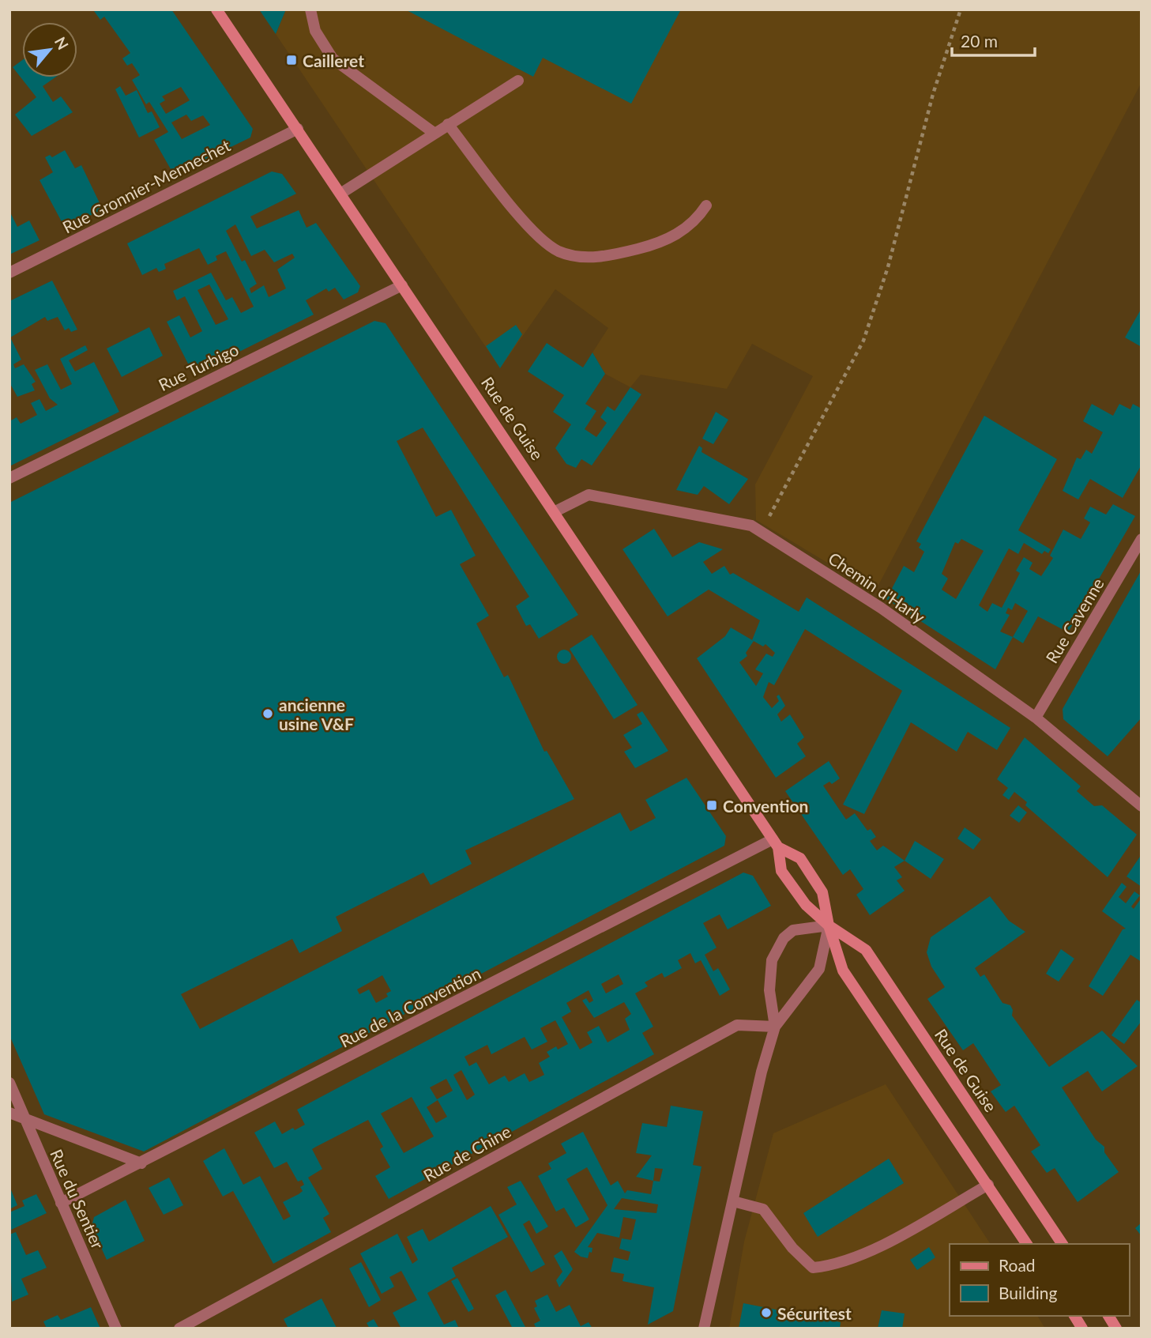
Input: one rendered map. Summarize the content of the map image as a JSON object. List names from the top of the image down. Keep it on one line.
{"streets":{"main road":["Rue de Guise"],"street":["Rue Gronnier-Mennechet","Rue Turbigo","Chemin d'Harly","Rue Cavenne","Rue de la Convention","Rue de Chine","Rue du Sentier"]},"crossings":[["Rue Gronnier-Mennechet","Rue de Guise"],["Rue Turbigo","Rue de Guise"],["Rue de Guise","Chemin d'Harly"],["Rue de Guise","Rue de la Convention"],["Chemin d'Harly","Rue Cavenne"],["Rue de la Convention","Rue du Sentier"]],"places":{"transit":["Cailleret","Convention"],"other":["ancienne usine V&F","Sécuritest"]},"legend":["Road","Building"],"scale_bar":"20 m","north":"top right"}
